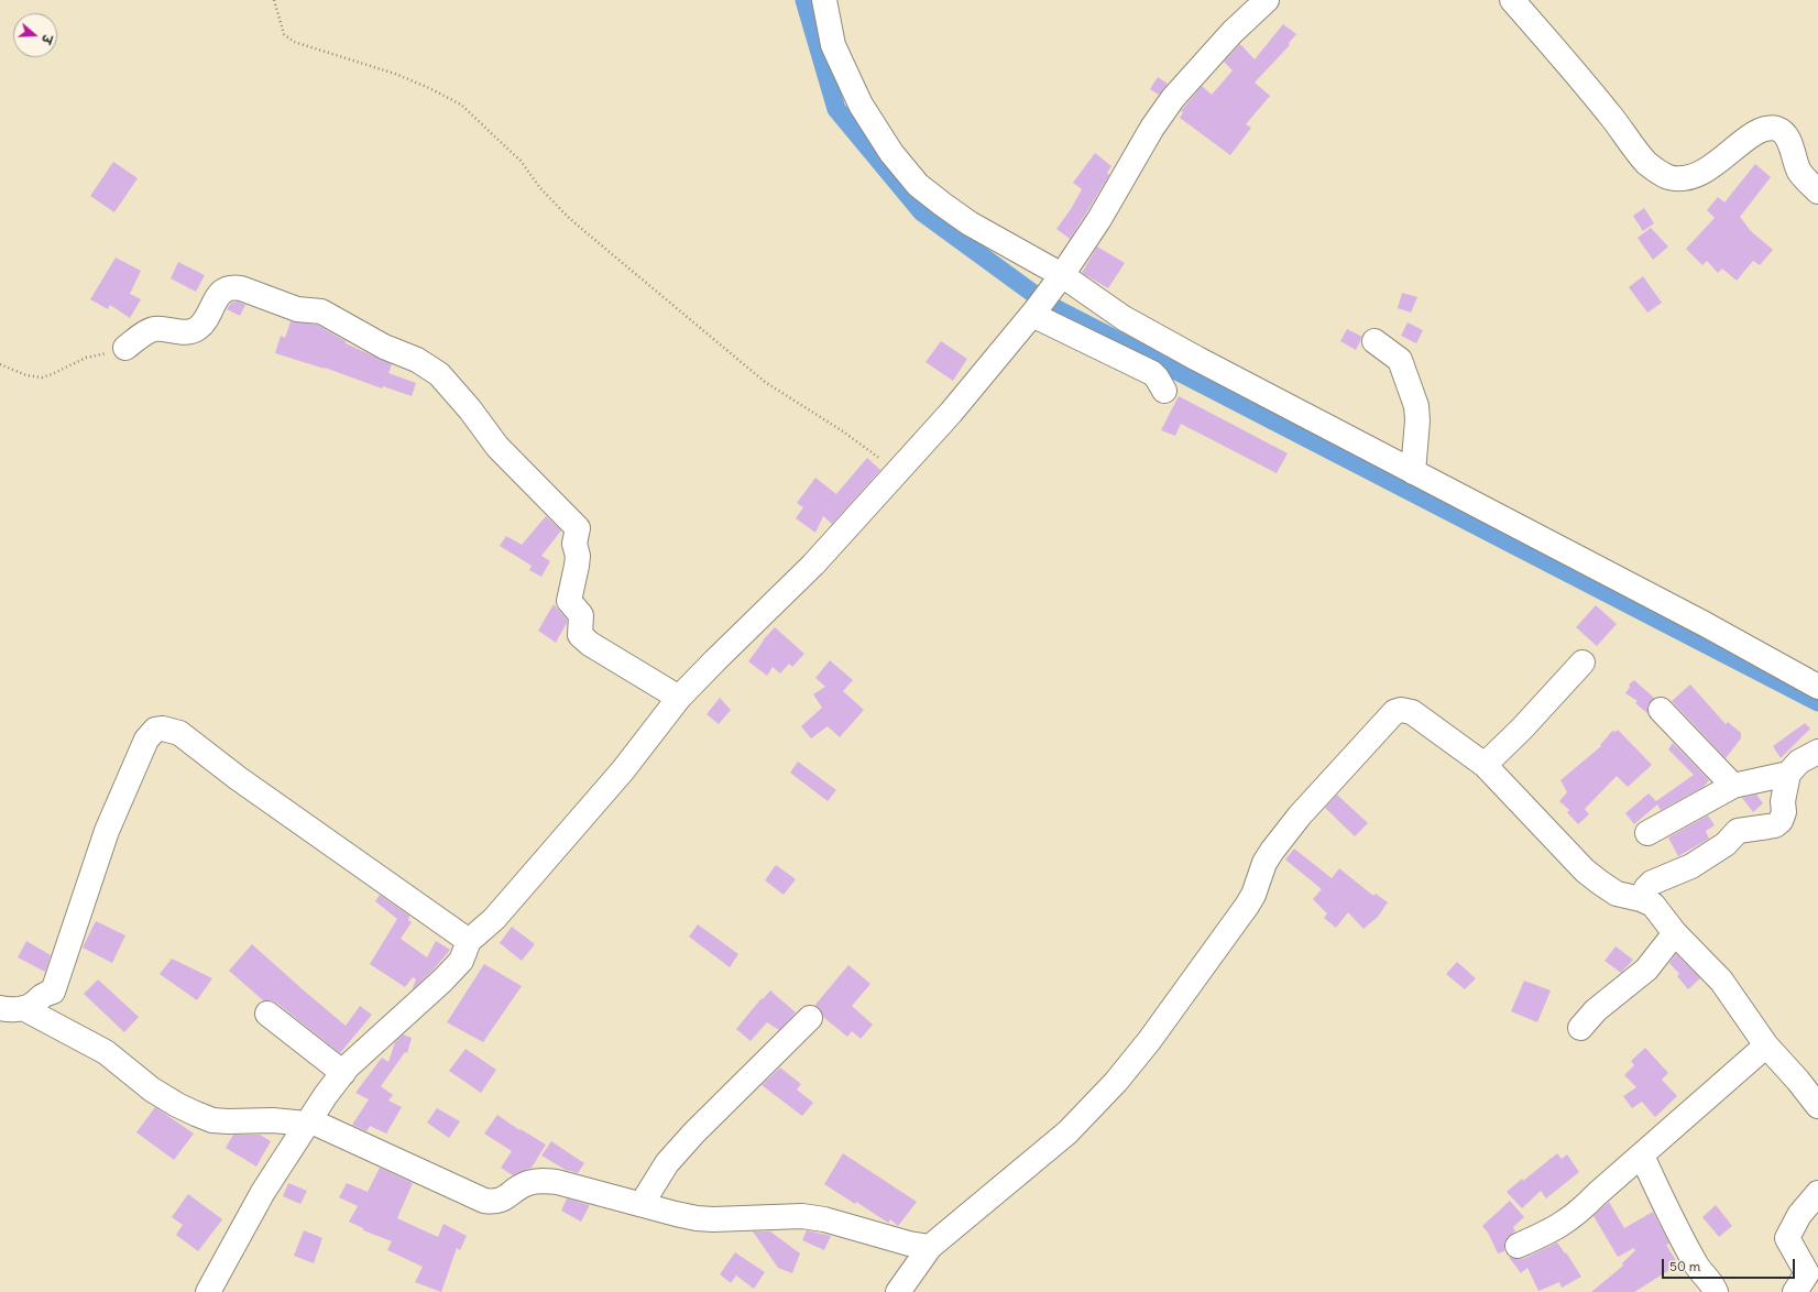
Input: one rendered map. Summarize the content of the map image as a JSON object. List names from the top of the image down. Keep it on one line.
{"scale_bar":"50 m","north":"right"}
